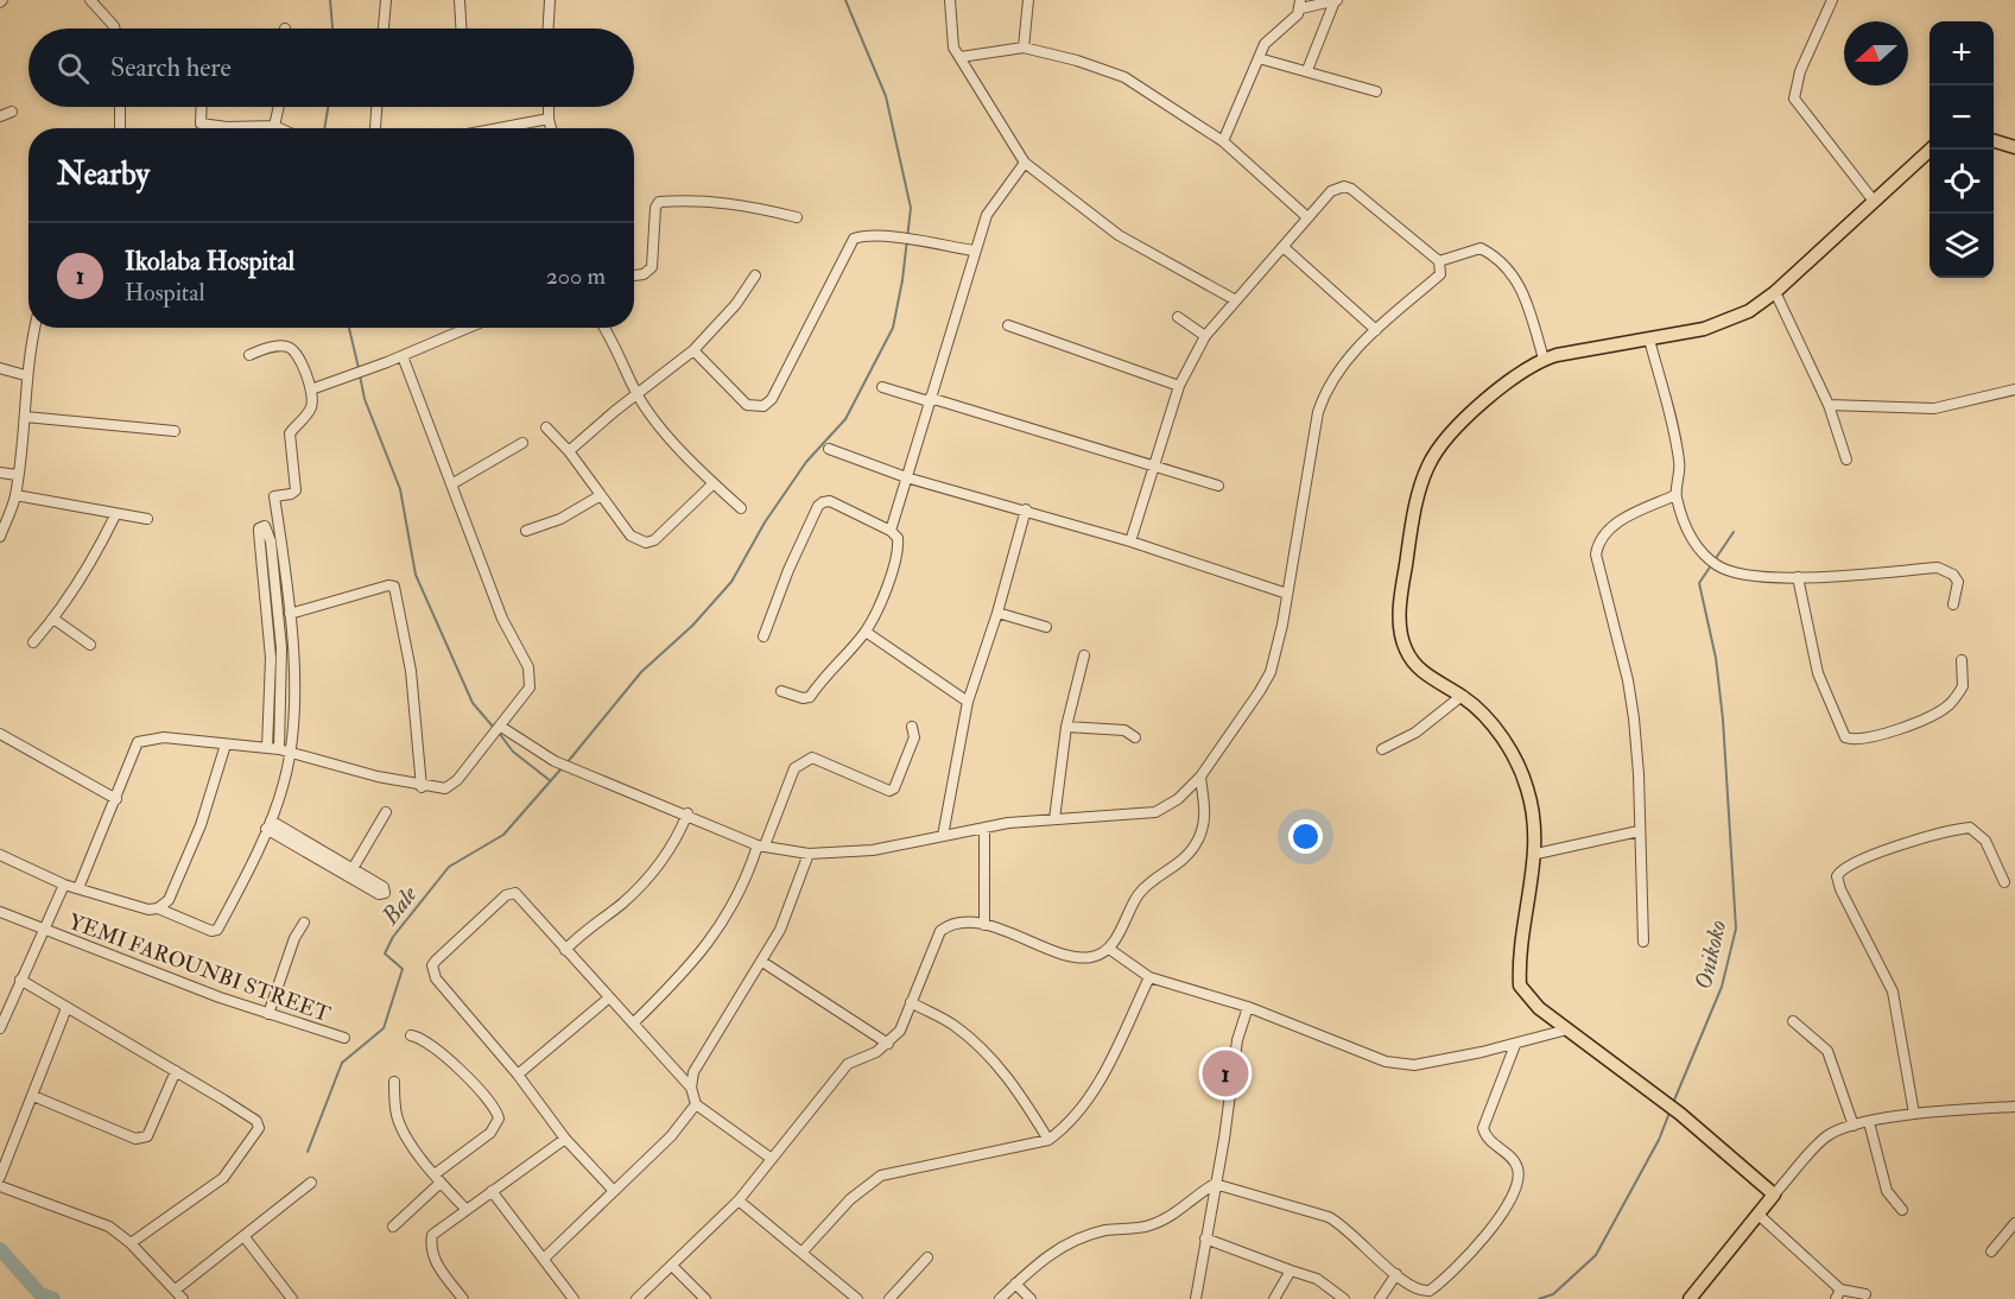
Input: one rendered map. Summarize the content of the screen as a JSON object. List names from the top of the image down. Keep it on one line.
{"streets":{"street":["YEMI FAROUNBI STREET"]},"water":["Bale","Onikoko"],"north":"left","page":{"map_buttons":["+","−"],"search":"Search here","heading":"Nearby","list":[{"mark":"1","name":"Ikolaba Hospital","note":"Hospital","value":"200 m"}],"pins":"1"}}
